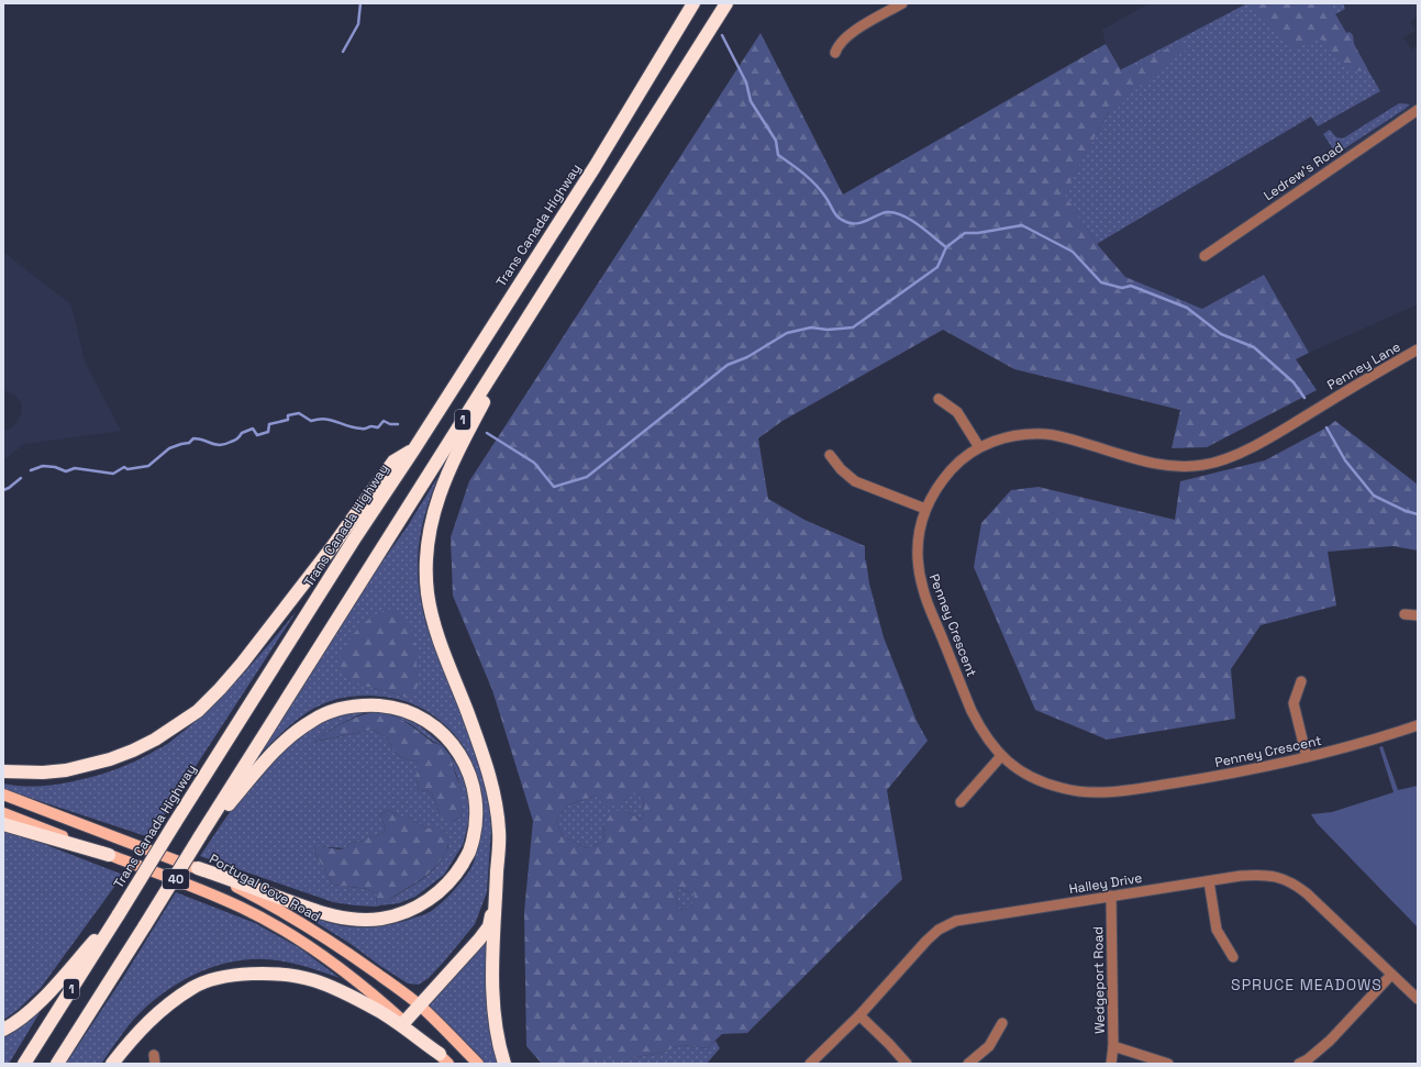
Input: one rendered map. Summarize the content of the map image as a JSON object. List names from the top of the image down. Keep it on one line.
{"streets":{"highway":["Trans Canada Highway","1"],"main road":["40","Portugal Cove Road"],"street":["Ledrew's Road","Penney Lane","Penney Crescent","Halley Drive","Wedgeport Road"]},"crossings":[["Penney Lane","Penney Crescent"],["Halley Drive","Wedgeport Road"]],"districts":["SPRUCE MEADOWS"]}
